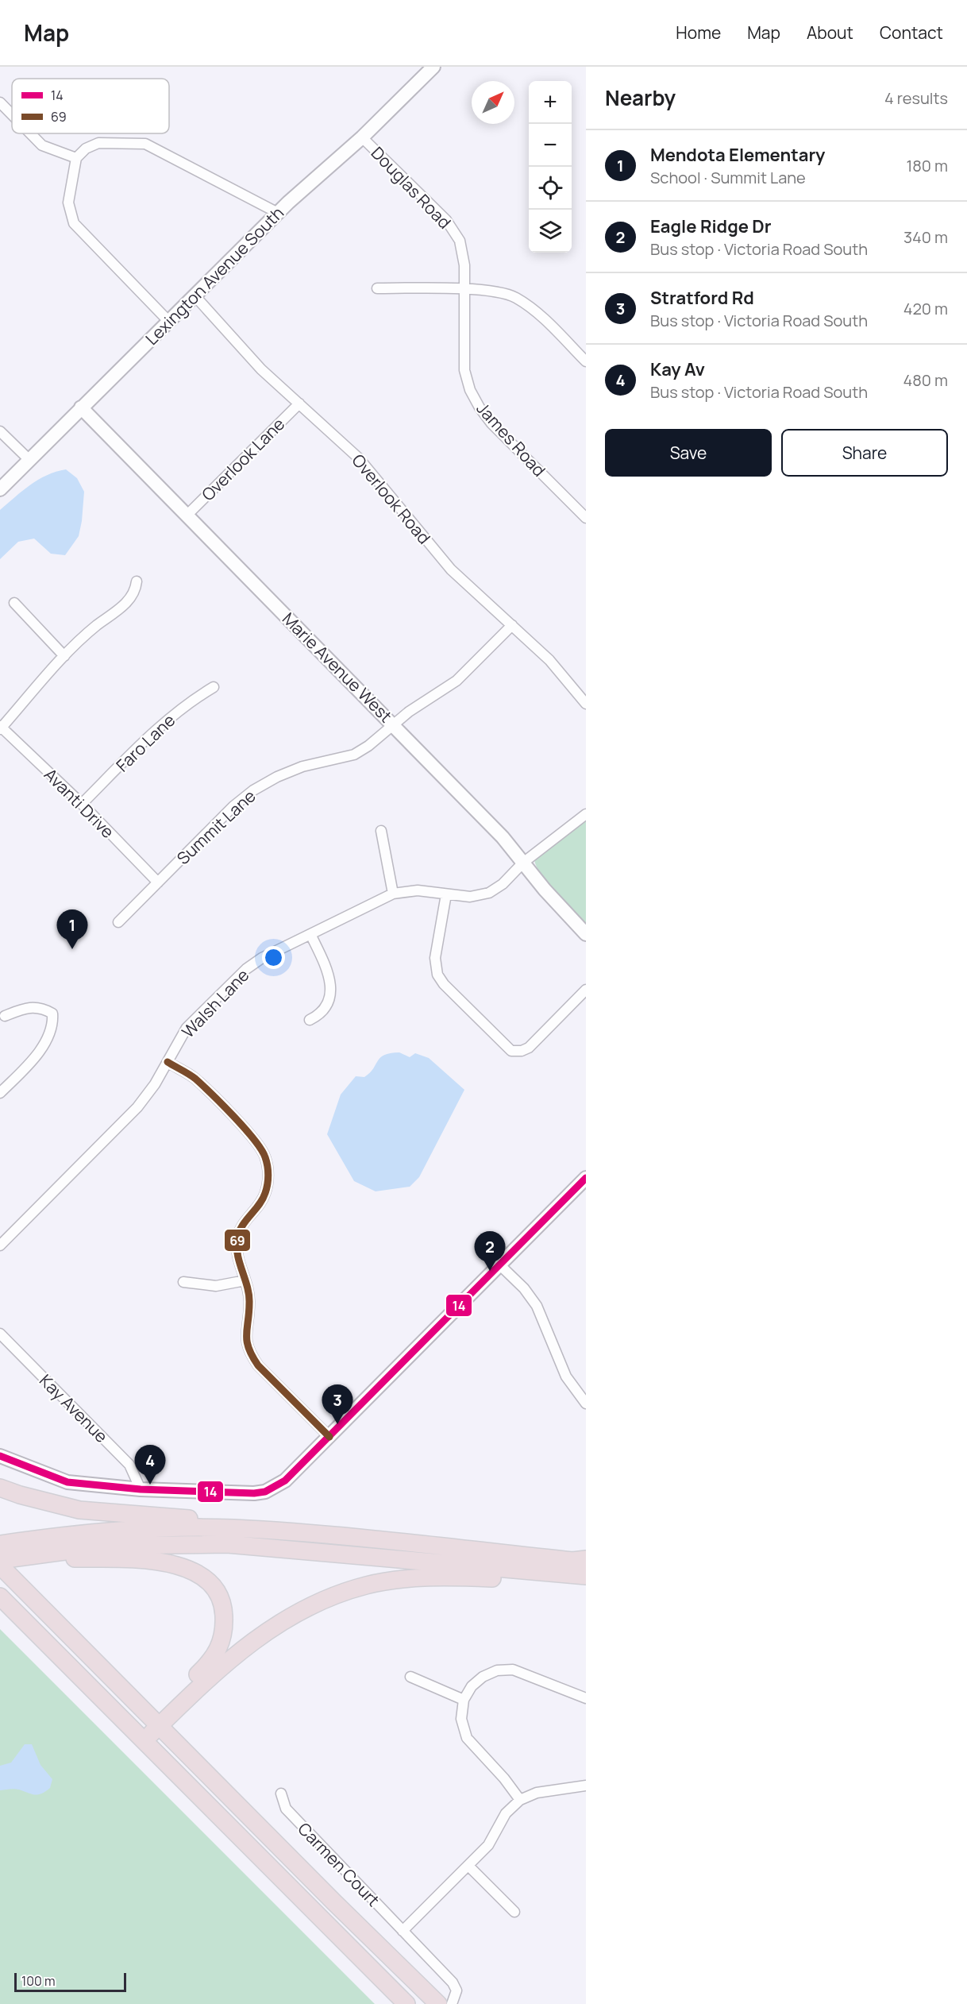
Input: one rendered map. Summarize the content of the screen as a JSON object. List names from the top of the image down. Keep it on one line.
{"streets":{"street":["Douglas Road","Lexington Avenue South","James Road","Overlook Lane","Overlook Road","Marie Avenue West","Faro Lane","Avanti Drive","Summit Lane","Walsh Lane","Kay Avenue","Carmen Court"]},"crossings":[["Douglas Road","Lexington Avenue South"],["Douglas Road","James Road"],["Lexington Avenue South","Overlook Road"],["Lexington Avenue South","Marie Avenue West"],["Overlook Lane","Overlook Road"],["Overlook Lane","Marie Avenue West"],["Overlook Road","Summit Lane"],["Marie Avenue West","Summit Lane"],["Marie Avenue West","Walsh Lane"],["Faro Lane","Avanti Drive"],["Avanti Drive","Summit Lane"]],"lines":["transit line 69","transit line 14"],"legend":["14","69"],"scale_bar":"100 m","north":"top right","page":{"header":"Map","nav":["Home","Map","About","Contact"],"heading":["Nearby","4 results"],"map_buttons":["+","−"],"list":[{"mark":"1","name":"Mendota Elementary","note":"School · Summit Lane","value":"180 m"},{"mark":"2","name":"Eagle Ridge Dr","note":"Bus stop · Victoria Road South","value":"340 m"},{"mark":"3","name":"Stratford Rd","note":"Bus stop · Victoria Road South","value":"420 m"},{"mark":"4","name":"Kay Av","note":"Bus stop · Victoria Road South","value":"480 m"}],"buttons":["Save","Share"],"pins":["1","2","3","4"],"scale":"100 m"}}
